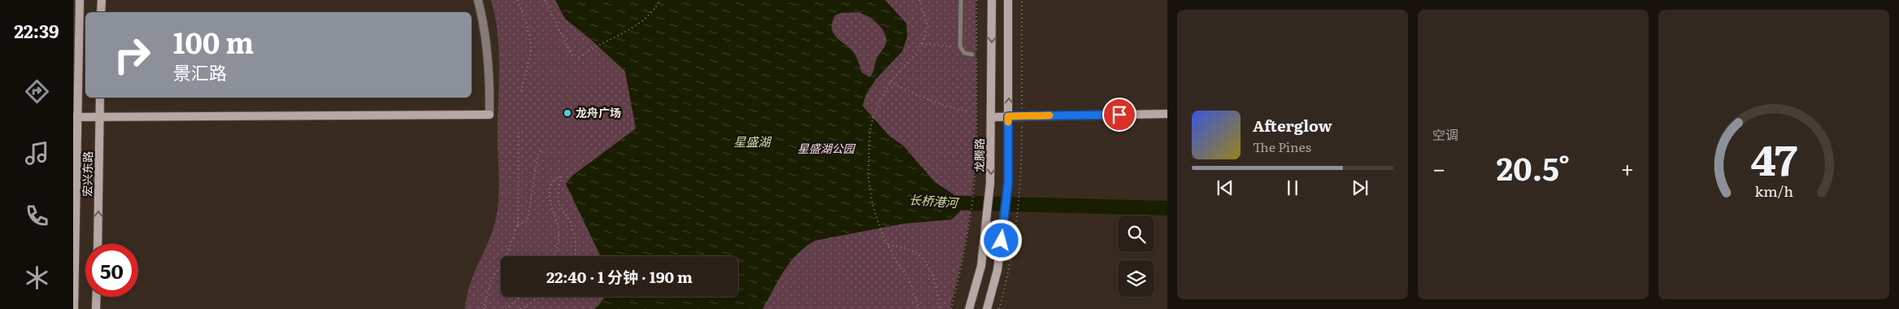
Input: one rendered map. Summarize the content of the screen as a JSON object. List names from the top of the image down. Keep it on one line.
{"streets":{"main road":["龙腾路","宏兴东路"]},"water":["星盛湖","长桥港河"],"parks":["星盛湖公园"],"places":["龙舟广场"],"page":{"tabs":"22:39","tile":"空调","turn":["100 m","景汇路"],"song":["Afterglow","The Pines"],"heat":["−","20.5°","+"],"limit":"50","trip":"22:40 · 1 分钟 · 190 m","gauge":["47","km/h"]}}
